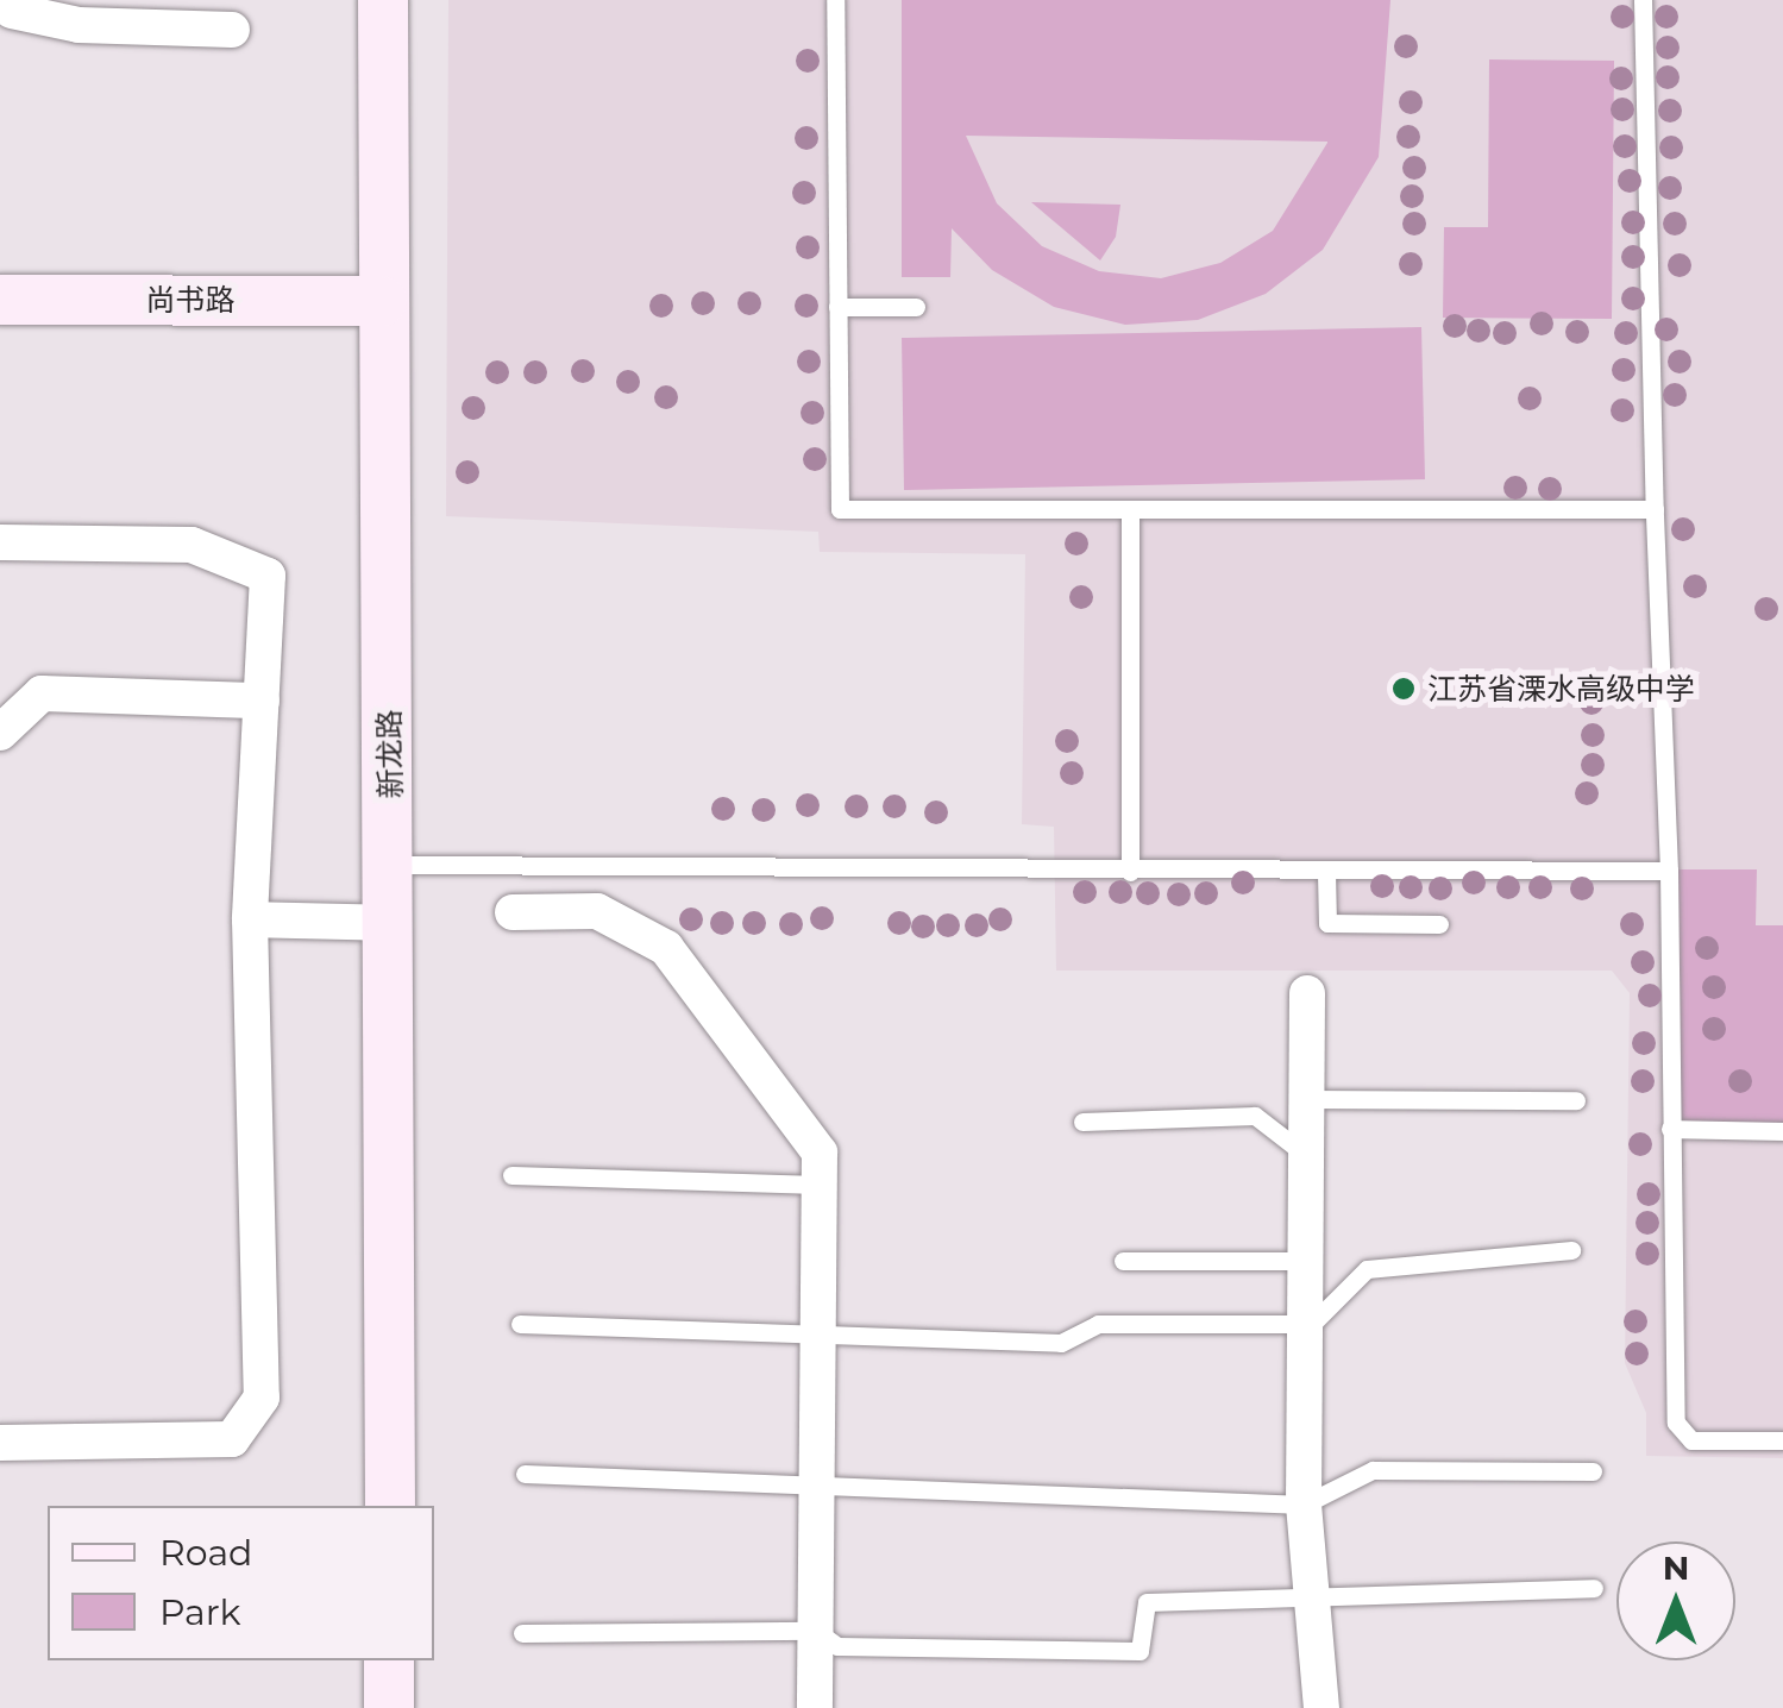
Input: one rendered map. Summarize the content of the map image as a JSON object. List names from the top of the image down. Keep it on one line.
{"streets":{"street":["尚书路","新龙路"]},"crossings":[["尚书路","新龙路"]],"places":["江苏省溧水高级中学"],"legend":["Road","Park"],"north":"top"}
